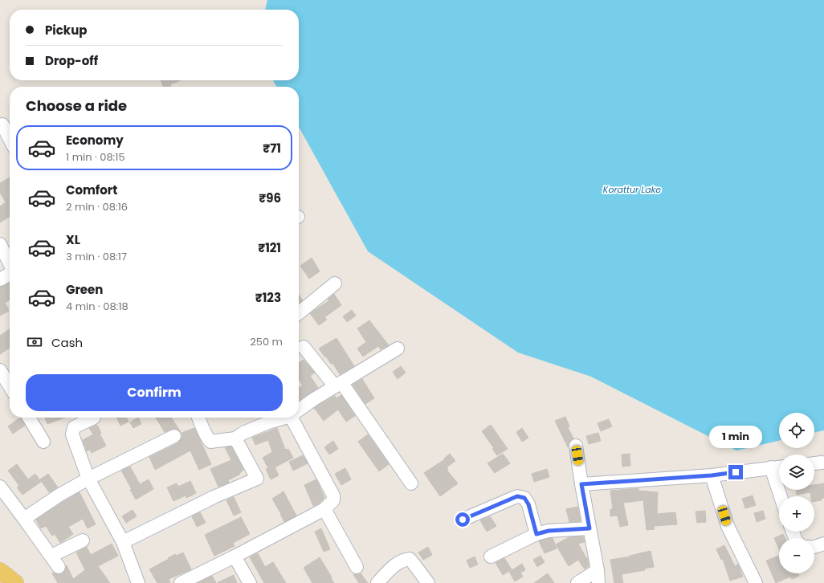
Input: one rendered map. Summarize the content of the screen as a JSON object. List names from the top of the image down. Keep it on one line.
{"water":["Korattur Lake"],"page":{"banner":["Pickup","Drop-off"],"heading":"Choose a ride","list":[{"name":"Economy","note":"1 min · 08:15","value":"₹71"},{"name":"Comfort","note":"2 min · 08:16","value":"₹96"},{"name":"XL","note":"3 min · 08:17","value":"₹121"},{"name":"Green","note":"4 min · 08:18","value":"₹123"}],"pay":["Cash","250 m"],"buttons":"Confirm","map_buttons":["+","−"],"bubble":"1 min"}}
